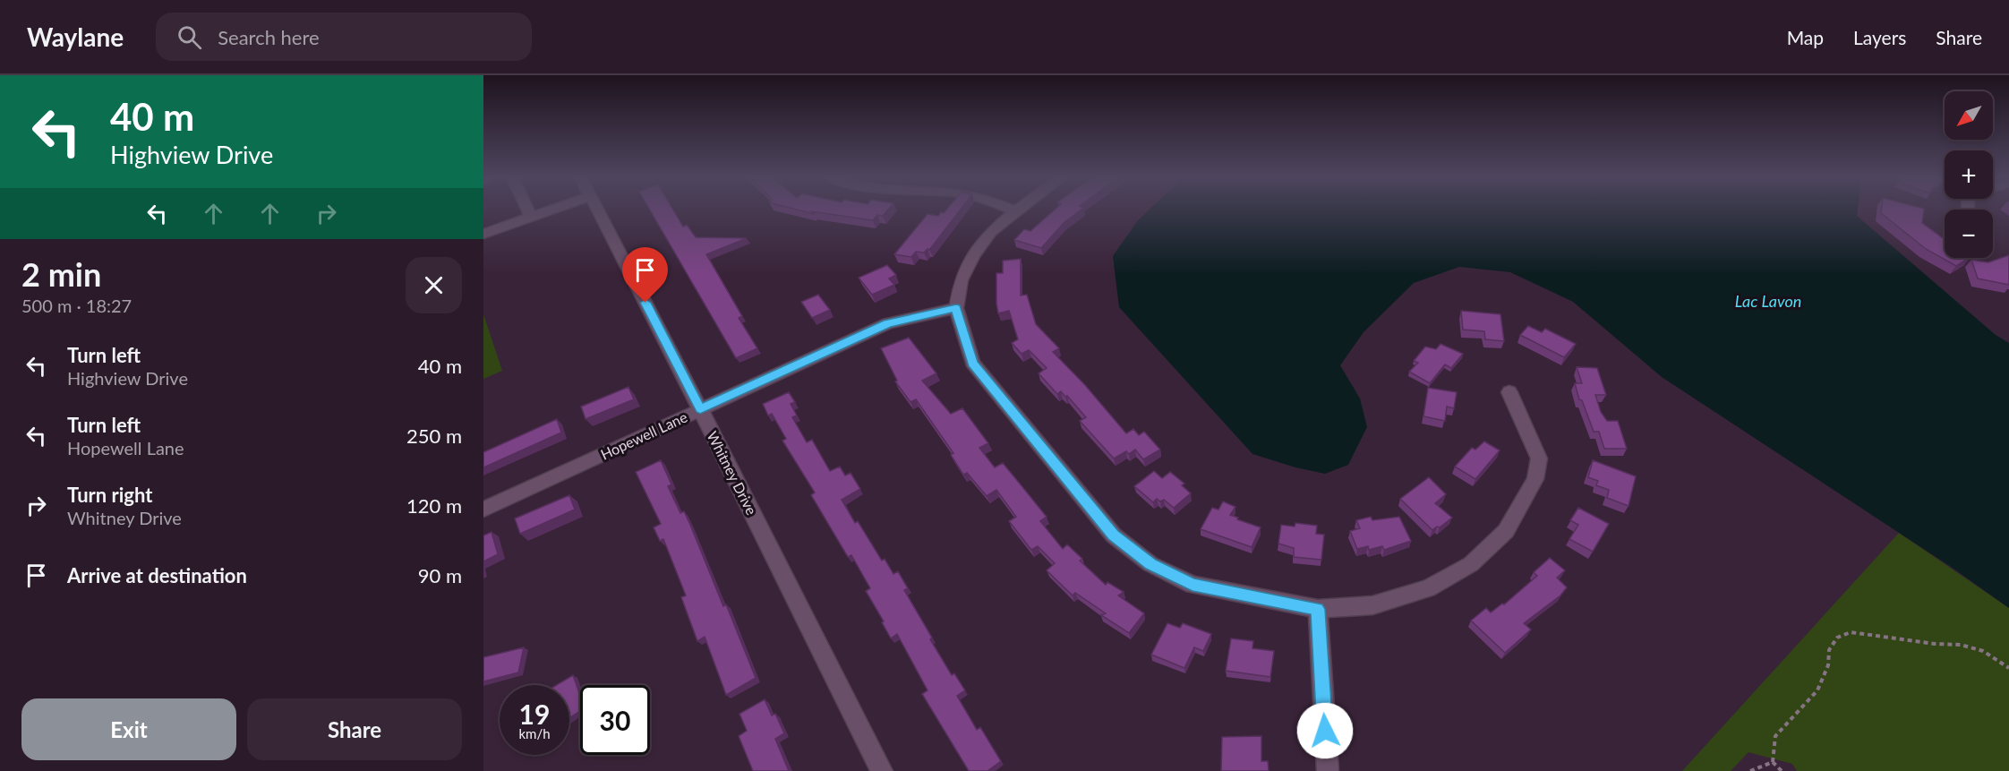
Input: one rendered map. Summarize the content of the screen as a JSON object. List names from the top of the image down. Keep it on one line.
{"streets":{"street":["Hopewell Lane","Whitney Drive"]},"crossings":[["Hopewell Lane","Whitney Drive"]],"water":["Lac Lavon"],"north":"bottom left","page":{"header":"Waylane","search":"Search here","nav":["Map","Layers","Share"],"turn":["40 m","Highview Drive"],"map_buttons":["+","−"],"heading":["2 min","500 m · 18:27"],"list":[{"name":"Turn left","note":"Highview Drive","value":"40 m"},{"name":"Turn left","note":"Hopewell Lane","value":"250 m"},{"name":"Turn right","note":"Whitney Drive","value":"120 m"},{"name":"Arrive at destination","value":"90 m"}],"speed":"19 km/h","limit":"30","buttons":["Exit","Share"]}}
